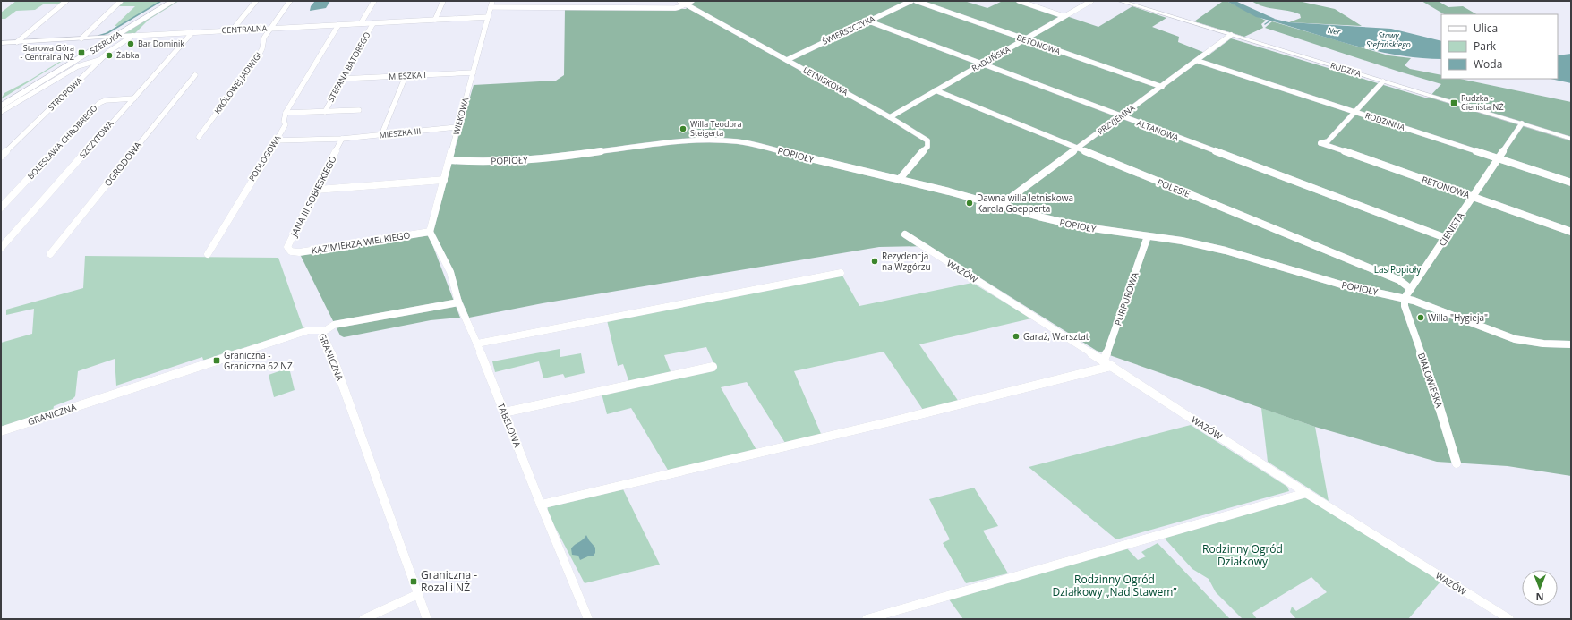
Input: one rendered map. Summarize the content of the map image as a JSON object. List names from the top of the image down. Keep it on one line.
{"streets":{"main road":["SZEROKA"],"street":["CENTRALNA","ŚWIERSZCZYKA","BETONOWA","RADUŃSKA","STEFANA BATOREGO","RUDZKA","MIESZKA I","LETNISKOWA","KRÓLOWEJ JADWIGI","STROPOWA","WIEKOWA","PRZYJEMNA","RODZINNA","ALTANOWA","MIESZKA III","SZCZYTOWA","BOLESŁAWA CHROBREGO","POPIOŁY","PODŁOGOWA","OGRODOWA","POLESIE","JANA III SOBIESKIEGO","CIENISTA","KAZIMIERZA WIELKIEGO","WAZÓW","PURPUROWA","GRANICZNA","BIAŁOWIESKA","TABELOWA"]},"crossings":[["CENTRALNA","SZEROKA"],["CENTRALNA","STEFANA BATOREGO"],["CENTRALNA","KRÓLOWEJ JADWIGI"],["CENTRALNA","STROPOWA"],["CENTRALNA","WIEKOWA"],["CENTRALNA","SZCZYTOWA"],["CENTRALNA","PODŁOGOWA"],["ŚWIERSZCZYKA","LETNISKOWA"],["ŚWIERSZCZYKA","ALTANOWA"],["BETONOWA","RADUŃSKA"],["BETONOWA","PRZYJEMNA"],["BETONOWA","RODZINNA"],["BETONOWA","CIENISTA"],["RADUŃSKA","LETNISKOWA"],["RADUŃSKA","ALTANOWA"],["RADUŃSKA","POLESIE"],["STEFANA BATOREGO","MIESZKA I"],["STEFANA BATOREGO","PODŁOGOWA"],["RUDZKA","PRZYJEMNA"],["RUDZKA","CIENISTA"],["MIESZKA I","WIEKOWA"],["LETNISKOWA","POPIOŁY"],["WIEKOWA","MIESZKA III"],["WIEKOWA","POPIOŁY"],["WIEKOWA","KAZIMIERZA WIELKIEGO"],["WIEKOWA","TABELOWA"],["PRZYJEMNA","RODZINNA"],["PRZYJEMNA","ALTANOWA"],["PRZYJEMNA","POPIOŁY"],["PRZYJEMNA","POLESIE"],["RODZINNA","CIENISTA"],["ALTANOWA","CIENISTA"],["MIESZKA III","PODŁOGOWA"],["MIESZKA III","JANA III SOBIESKIEGO"],["SZCZYTOWA","BOLESŁAWA CHROBREGO"],["POPIOŁY","CIENISTA"],["POPIOŁY","PURPUROWA"],["POPIOŁY","BIAŁOWIESKA"],["POLESIE","CIENISTA"],["JANA III SOBIESKIEGO","KAZIMIERZA WIELKIEGO"],["CIENISTA","BIAŁOWIESKA"],["KAZIMIERZA WIELKIEGO","TABELOWA"],["WAZÓW","PURPUROWA"]],"water":["Ner","Stawy Stefańskiego"],"parks":["Las Popioły","Rodzinny Ogród Działkowy","Rodzinny Ogród Działkowy „Nad Stawem”"],"places":{"other":["Bar Dominik","Żabka","Willa Teodora Steigerta","Dawna willa letniskowa Karola Goepperta","Rezydencja na Wzgórzu","Willa \"Hygieja\"","Garaż, Warsztat"],"transit":["Starowa Góra - Centralna NŻ","Rudzka - Cienista NŻ","Graniczna - Graniczna 62 NŻ","Graniczna - Rozalii NŻ"]},"legend":["Ulica","Park","Woda"],"north":"bottom"}
